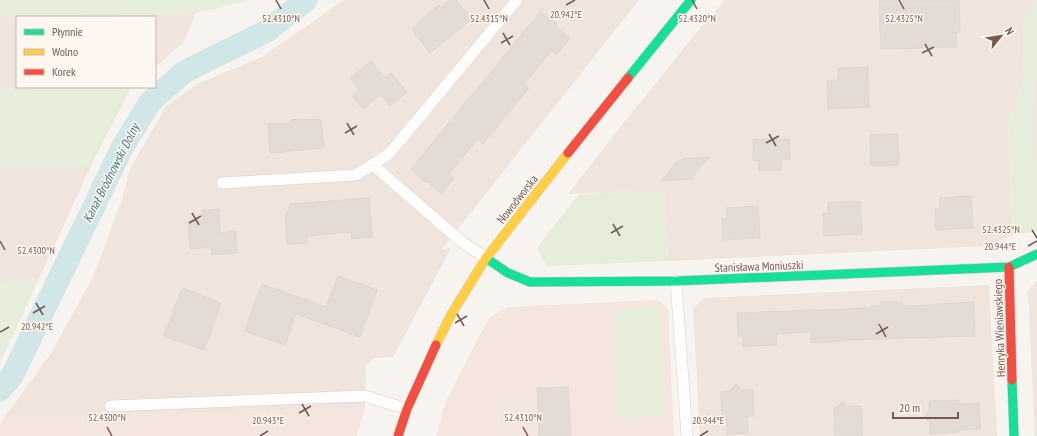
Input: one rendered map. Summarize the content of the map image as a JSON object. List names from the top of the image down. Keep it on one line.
{"streets":{"street":["Nowodworska","Stanisława Moniuszki","Henryka Wieniawskiego"]},"crossings":[["Nowodworska","Stanisława Moniuszki"],["Stanisława Moniuszki","Henryka Wieniawskiego"]],"water":["Kanał Bródnowski Dolny"],"legend":["Płynnie","Wolno","Korek"],"scale_bar":"20 m","north":"top right","coordinates":["20.942°E","52.4310°N","52.4315°N","52.4325°N","52.4320°N","20.944°E","52.4300°N","20.943°E"]}
